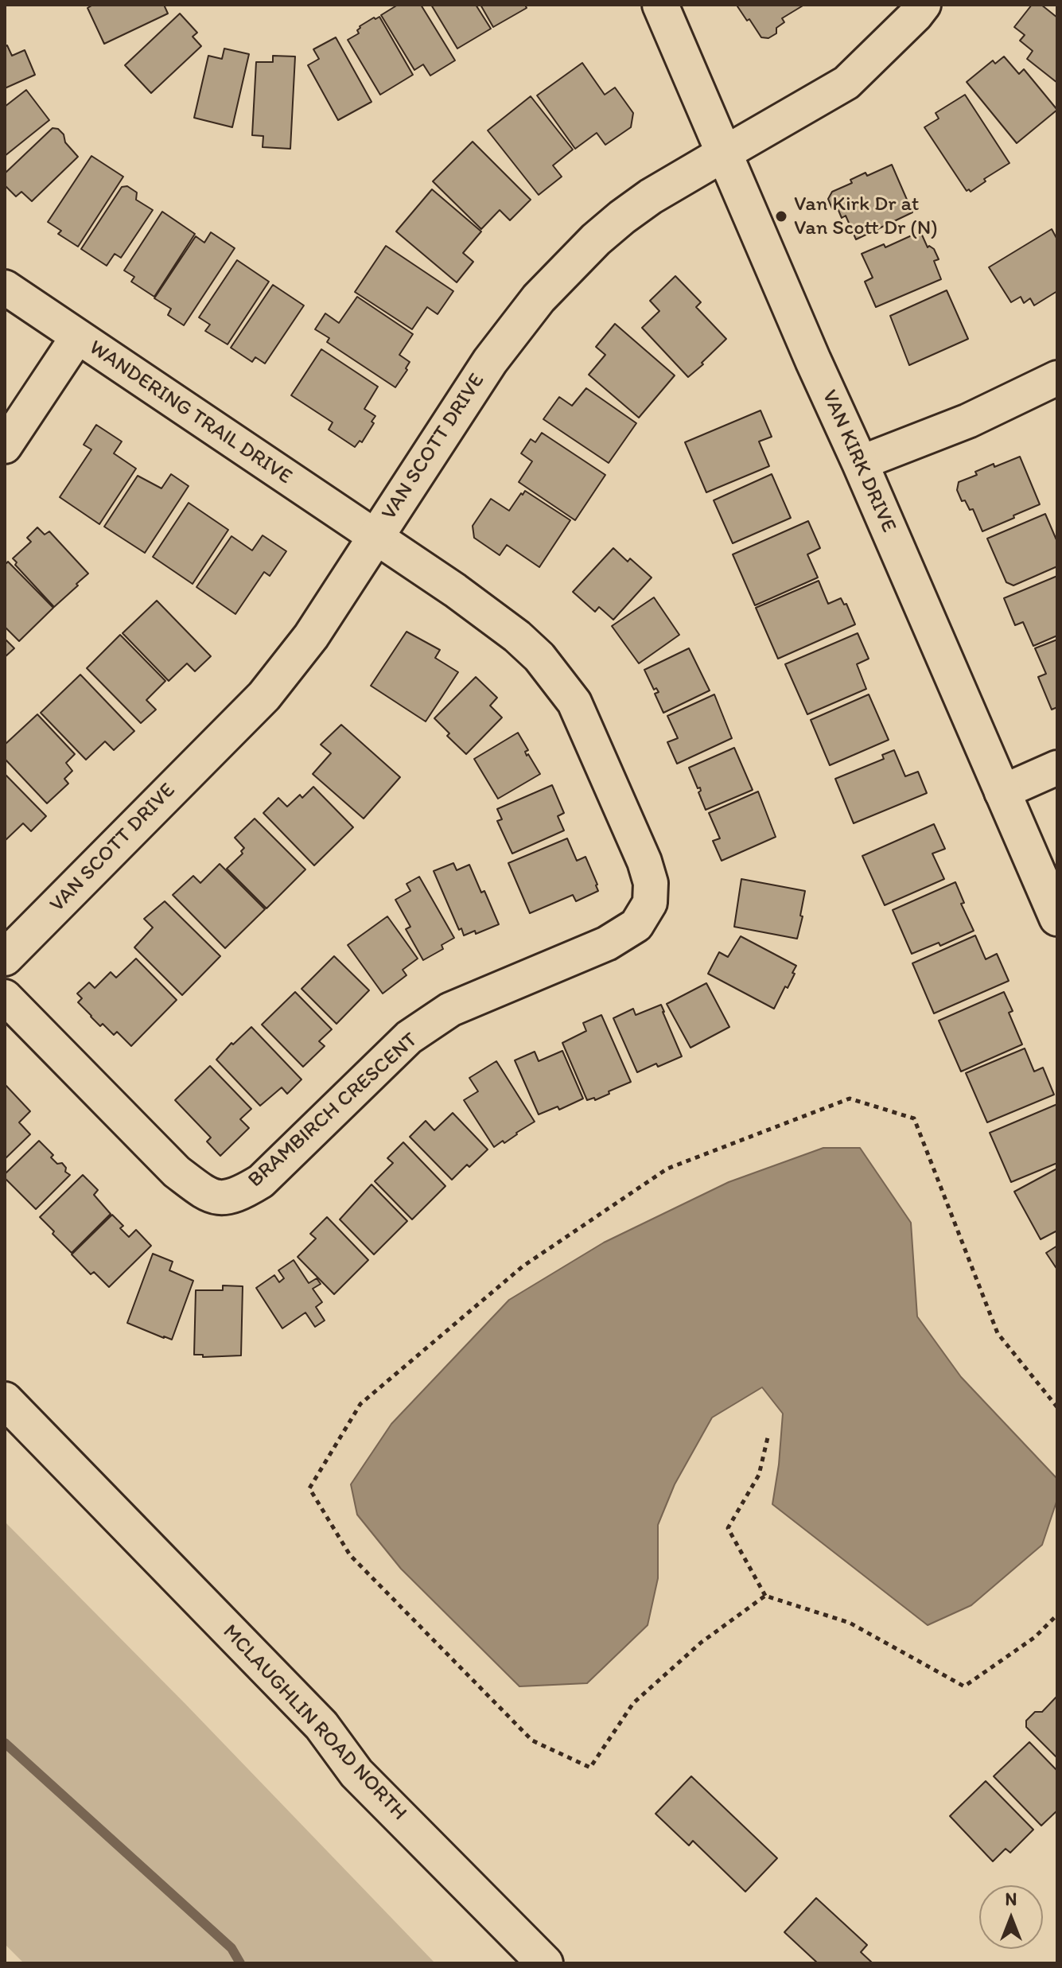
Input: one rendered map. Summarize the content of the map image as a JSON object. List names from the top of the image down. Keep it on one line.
{"streets":{"street":["WANDERING TRAIL DRIVE","VAN SCOTT DRIVE","VAN KIRK DRIVE","BRAMBIRCH CRESCENT","MCLAUGHLIN ROAD NORTH"]},"crossings":[["WANDERING TRAIL DRIVE","VAN SCOTT DRIVE"],["WANDERING TRAIL DRIVE","BRAMBIRCH CRESCENT"],["VAN SCOTT DRIVE","VAN KIRK DRIVE"],["VAN SCOTT DRIVE","BRAMBIRCH CRESCENT"]],"places":["Van Kirk Dr at Van Scott Dr (N)"],"north":"top"}
